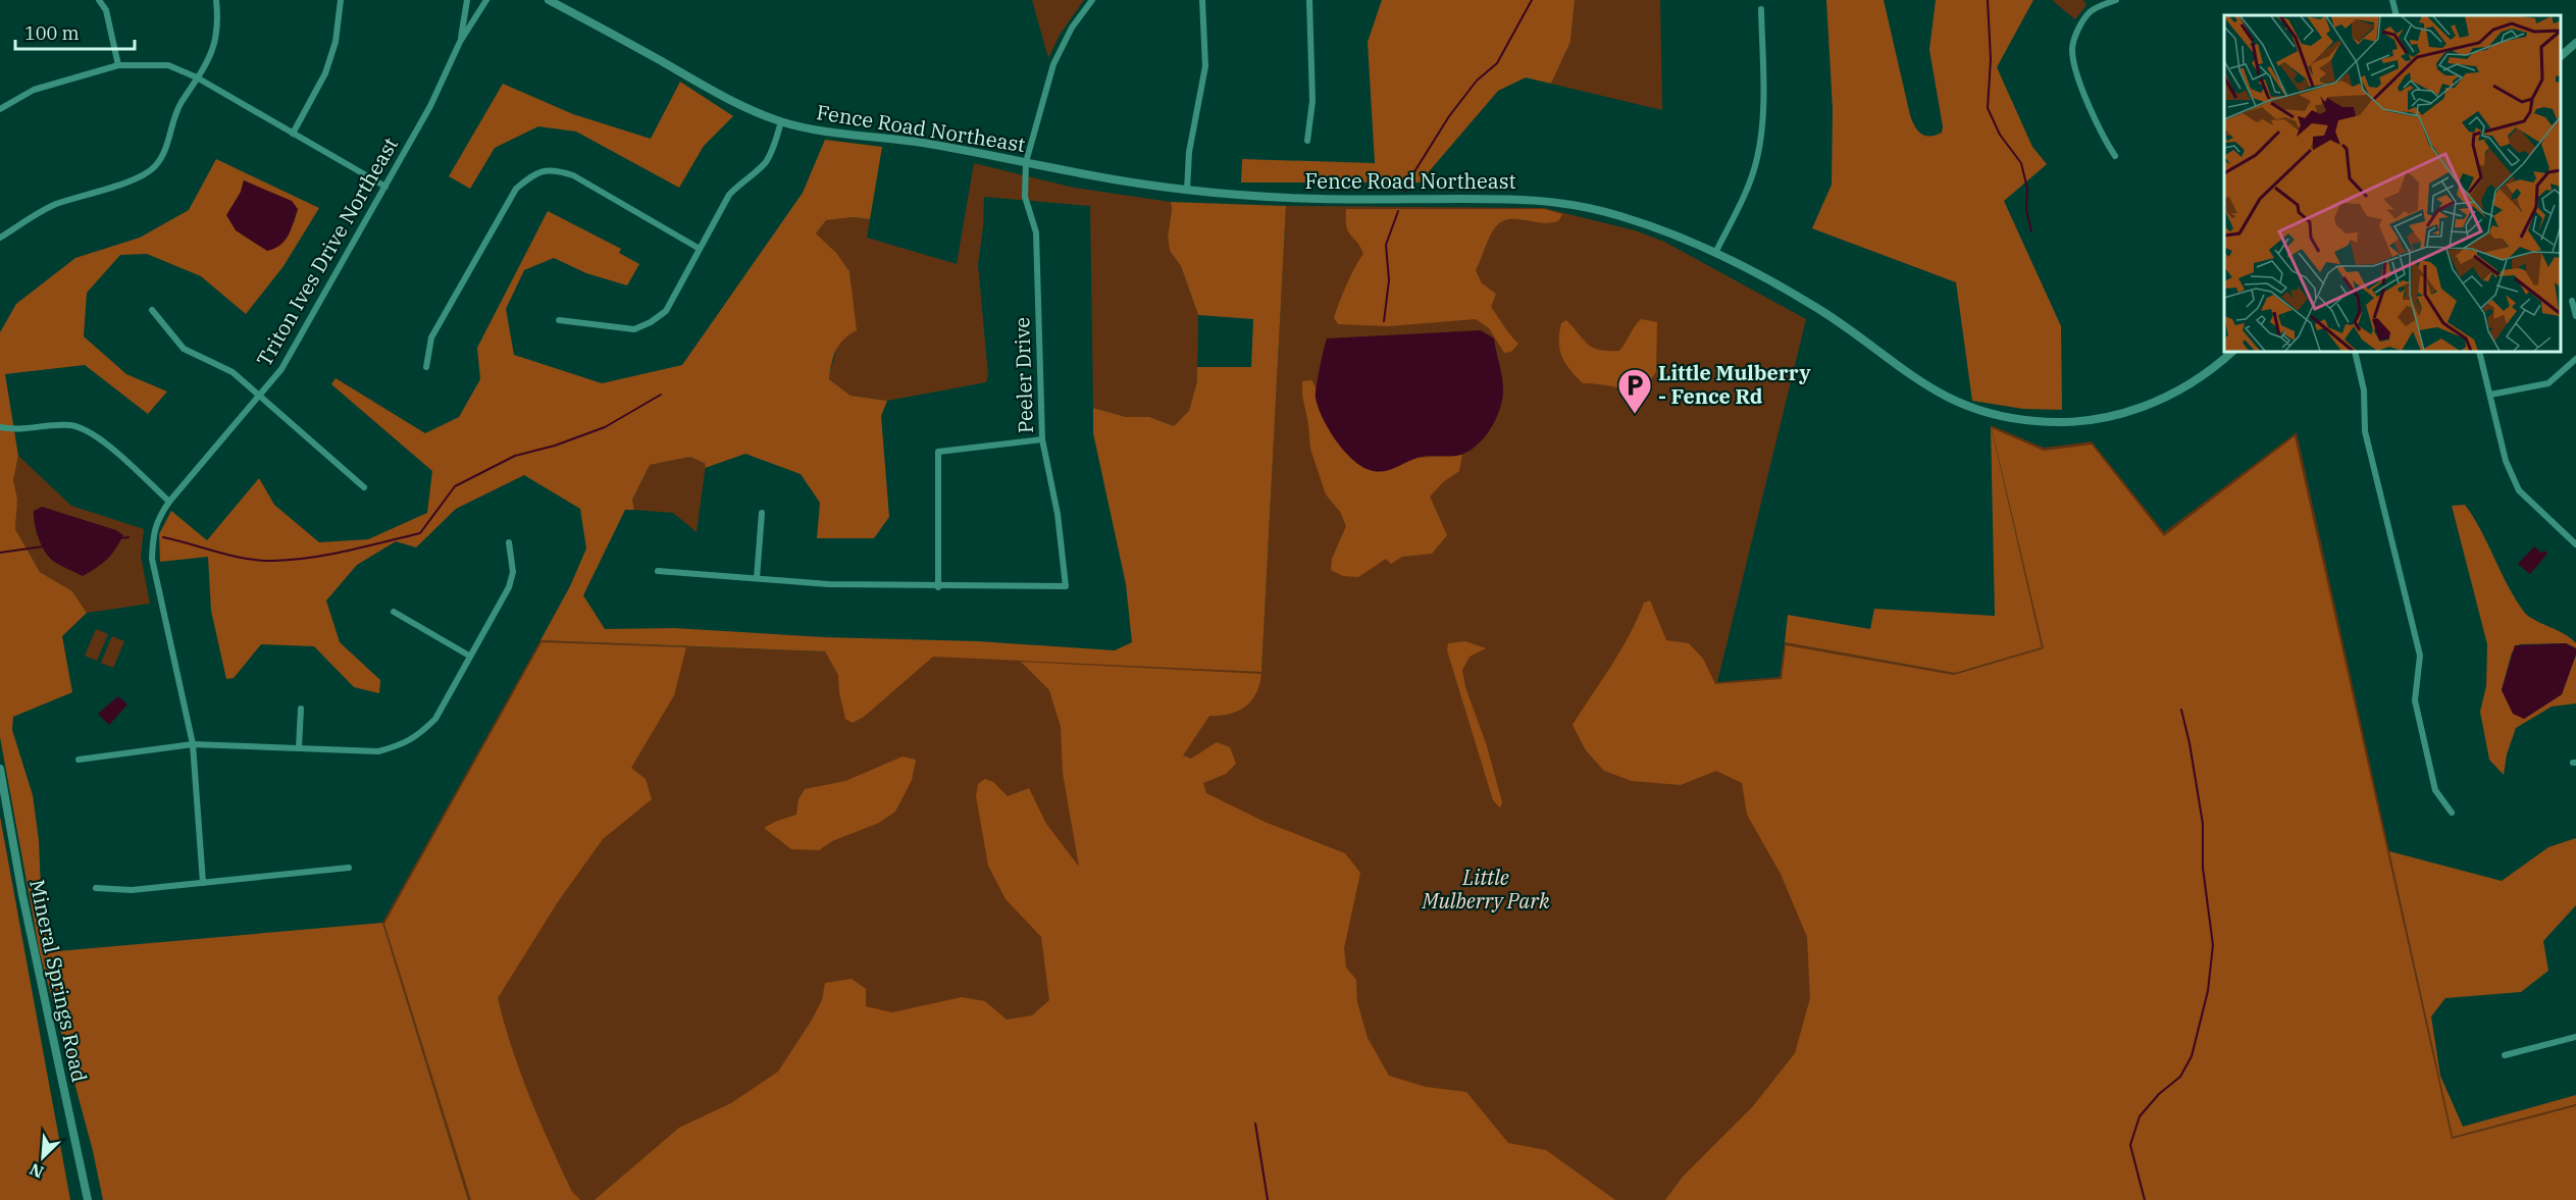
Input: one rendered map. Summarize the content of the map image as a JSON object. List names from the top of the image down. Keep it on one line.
{"streets":{"street":["Fence Road Northeast","Triton Ives Drive Northeast","Peeler Drive","Mineral Springs Road"]},"crossings":[["Fence Road Northeast","Peeler Drive"]],"parks":["Little Mulberry Park"],"places":{"parking":["Little Mulberry - Fence Rd"]},"scale_bar":"100 m","north":"bottom left"}
